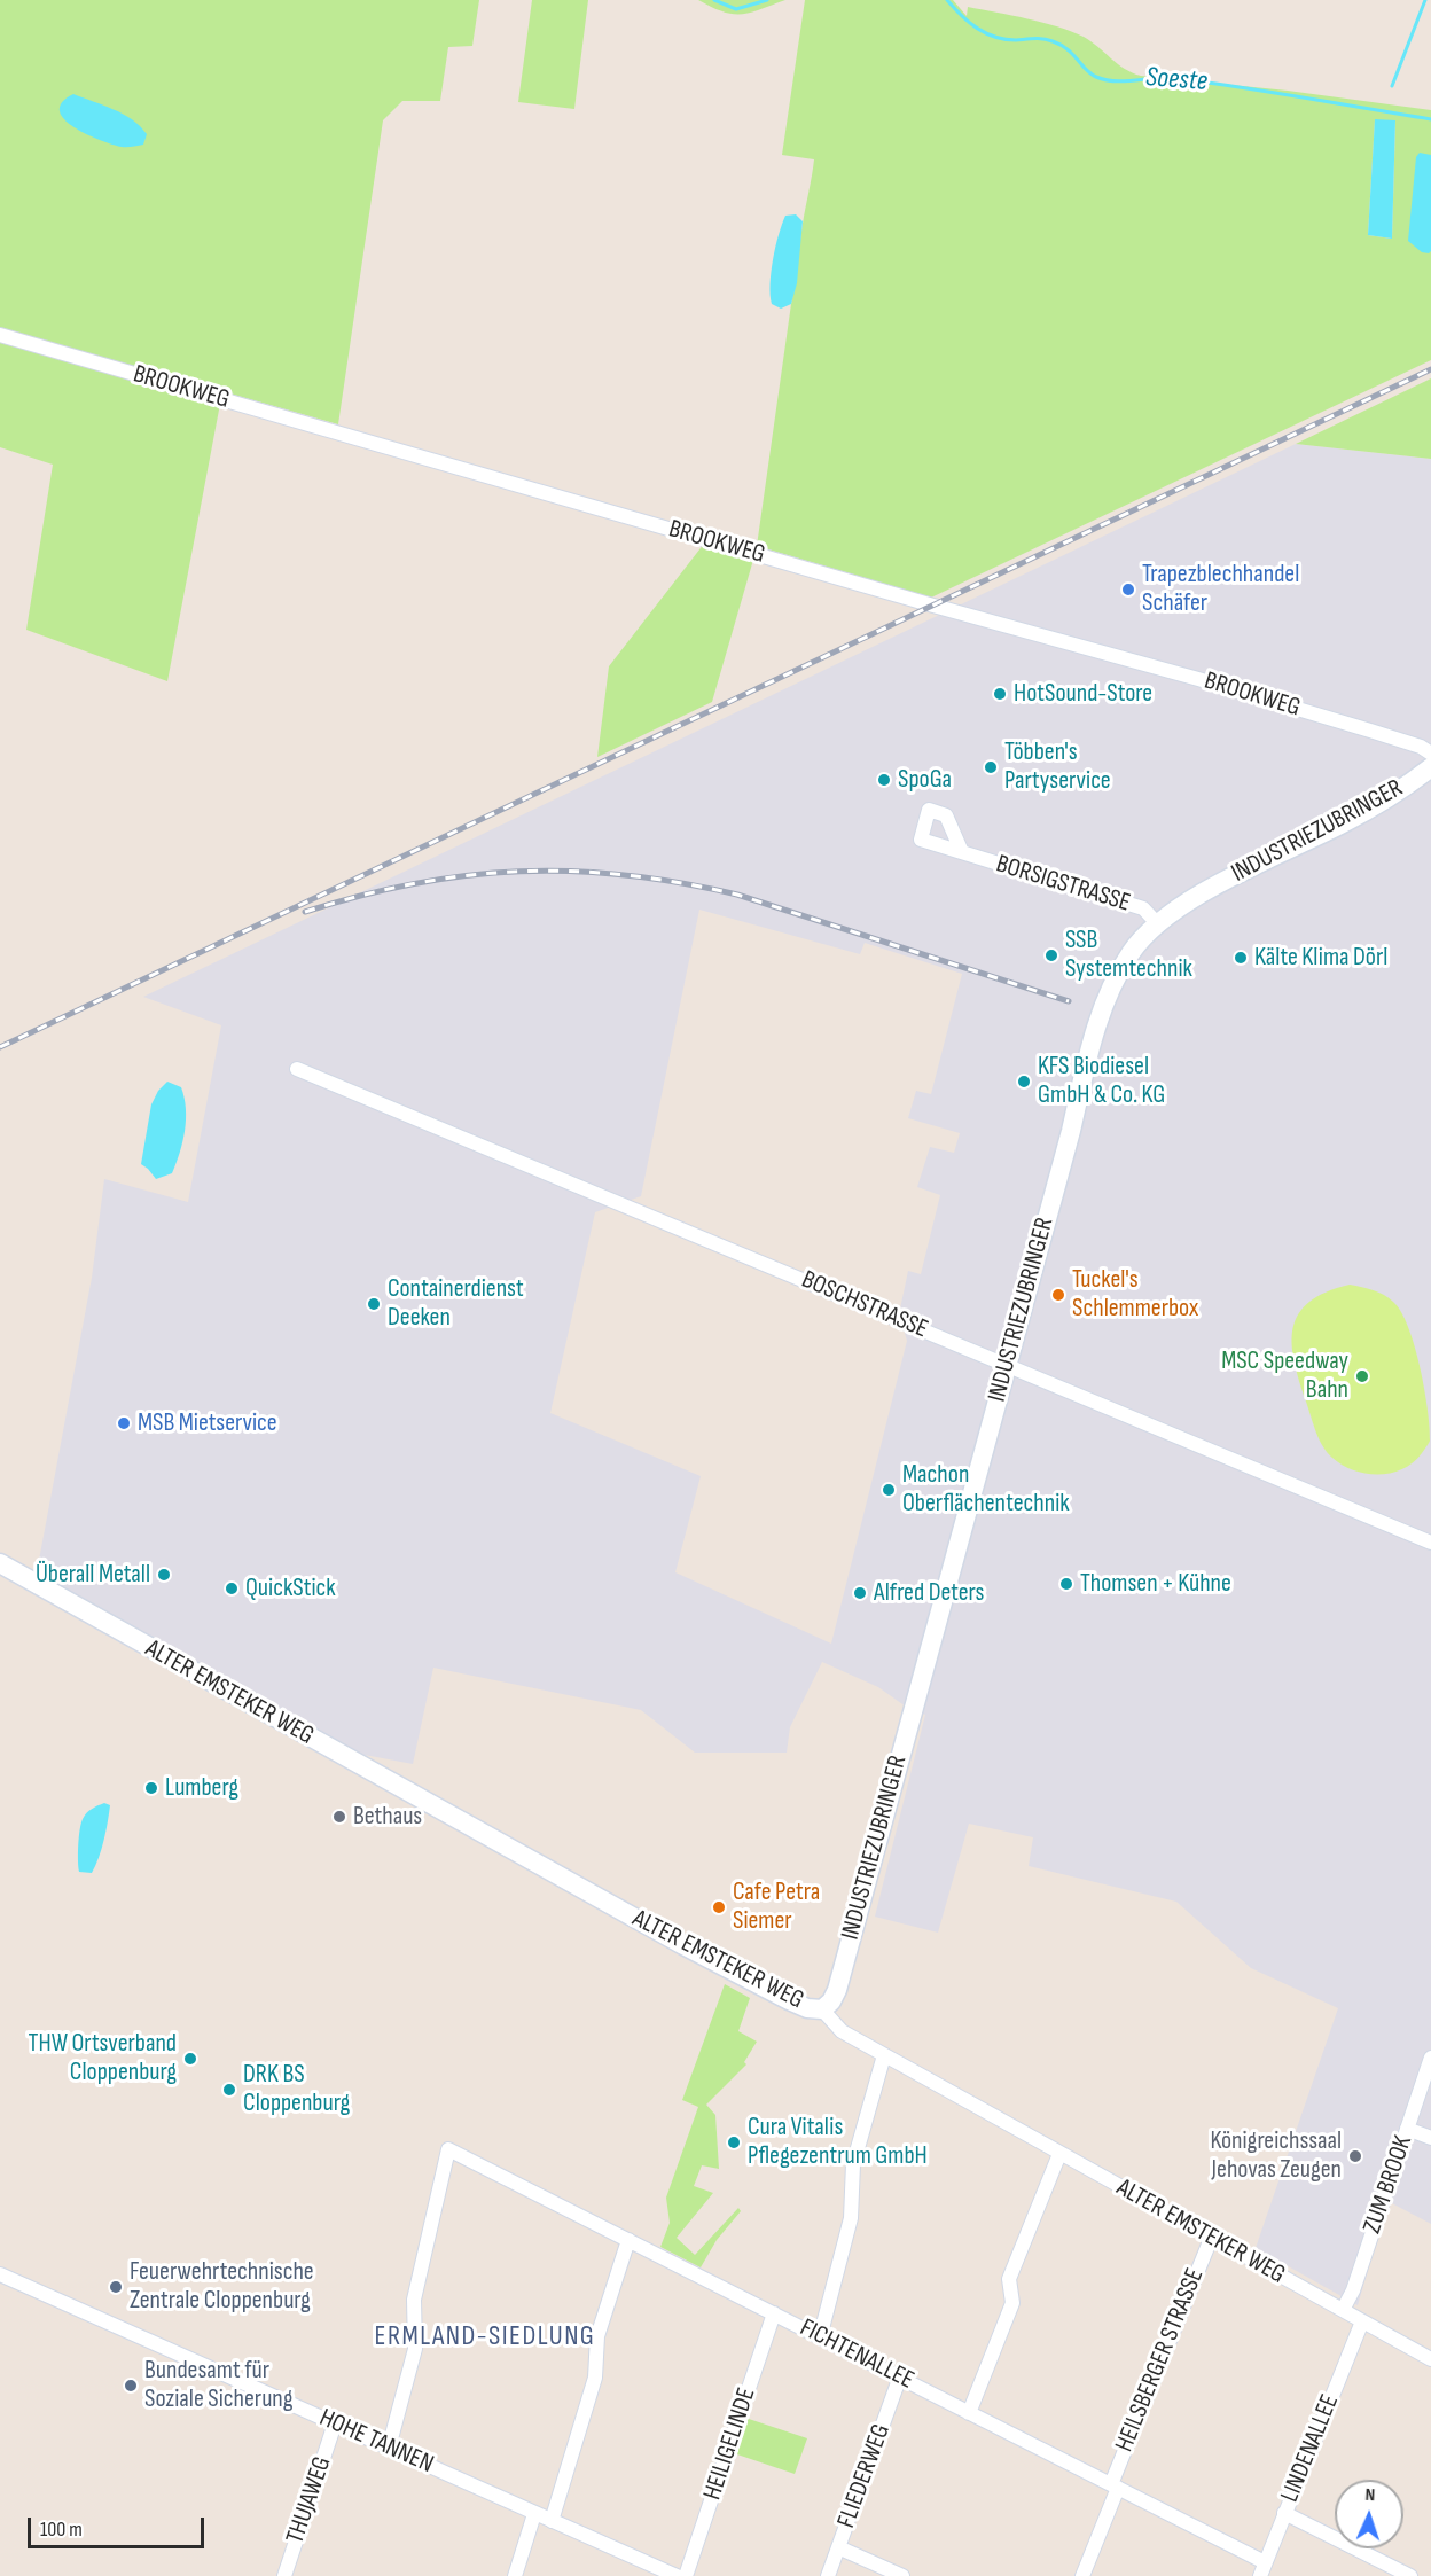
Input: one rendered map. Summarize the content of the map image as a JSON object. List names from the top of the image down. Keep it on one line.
{"streets":{"street":["BROOKWEG","INDUSTRIEZUBRINGER","BORSIGSTRASSE","BOSCHSTRASSE","ALTER EMSTEKER WEG","ZUM BROOK","FICHTENALLEE","HEILSBERGER STRASSE","HOHE TANNEN","HEILIGELINDE","LINDENALLEE","FLIEDERWEG","THUJAWEG"]},"crossings":[["INDUSTRIEZUBRINGER","BORSIGSTRASSE"],["INDUSTRIEZUBRINGER","BOSCHSTRASSE"],["INDUSTRIEZUBRINGER","ALTER EMSTEKER WEG"],["ALTER EMSTEKER WEG","ZUM BROOK"],["ALTER EMSTEKER WEG","HEILSBERGER STRASSE"],["ALTER EMSTEKER WEG","LINDENALLEE"],["FICHTENALLEE","HEILSBERGER STRASSE"],["FICHTENALLEE","HOHE TANNEN"],["FICHTENALLEE","HEILIGELINDE"],["FICHTENALLEE","LINDENALLEE"],["FICHTENALLEE","FLIEDERWEG"],["HOHE TANNEN","THUJAWEG"]],"districts":["ERMLAND-SIEDLUNG"],"water":["Soeste"],"places":["Trapezblechhandel Schäfer","HotSound-Store","Többen's Partyservice","SpoGa","SSB Systemtechnik","Kälte Klima Dörl","KFS Biodiesel GmbH & Co. KG","Tuckel's Schlemmerbox","Containerdienst Deeken","MSC Speedway Bahn","MSB Mietservice","Machon Oberflächentechnik","Überall Metall","Thomsen + Kühne","QuickStick","Alfred Deters","Lumberg","Bethaus","Cafe Petra Siemer","THW Ortsverband Cloppenburg","DRK BS Cloppenburg","Cura Vitalis Pflegezentrum GmbH","Königreichssaal Jehovas Zeugen","Feuerwehrtechnische Zentrale Cloppenburg","Bundesamt für Soziale Sicherung"],"scale_bar":"100 m","north":"top"}
